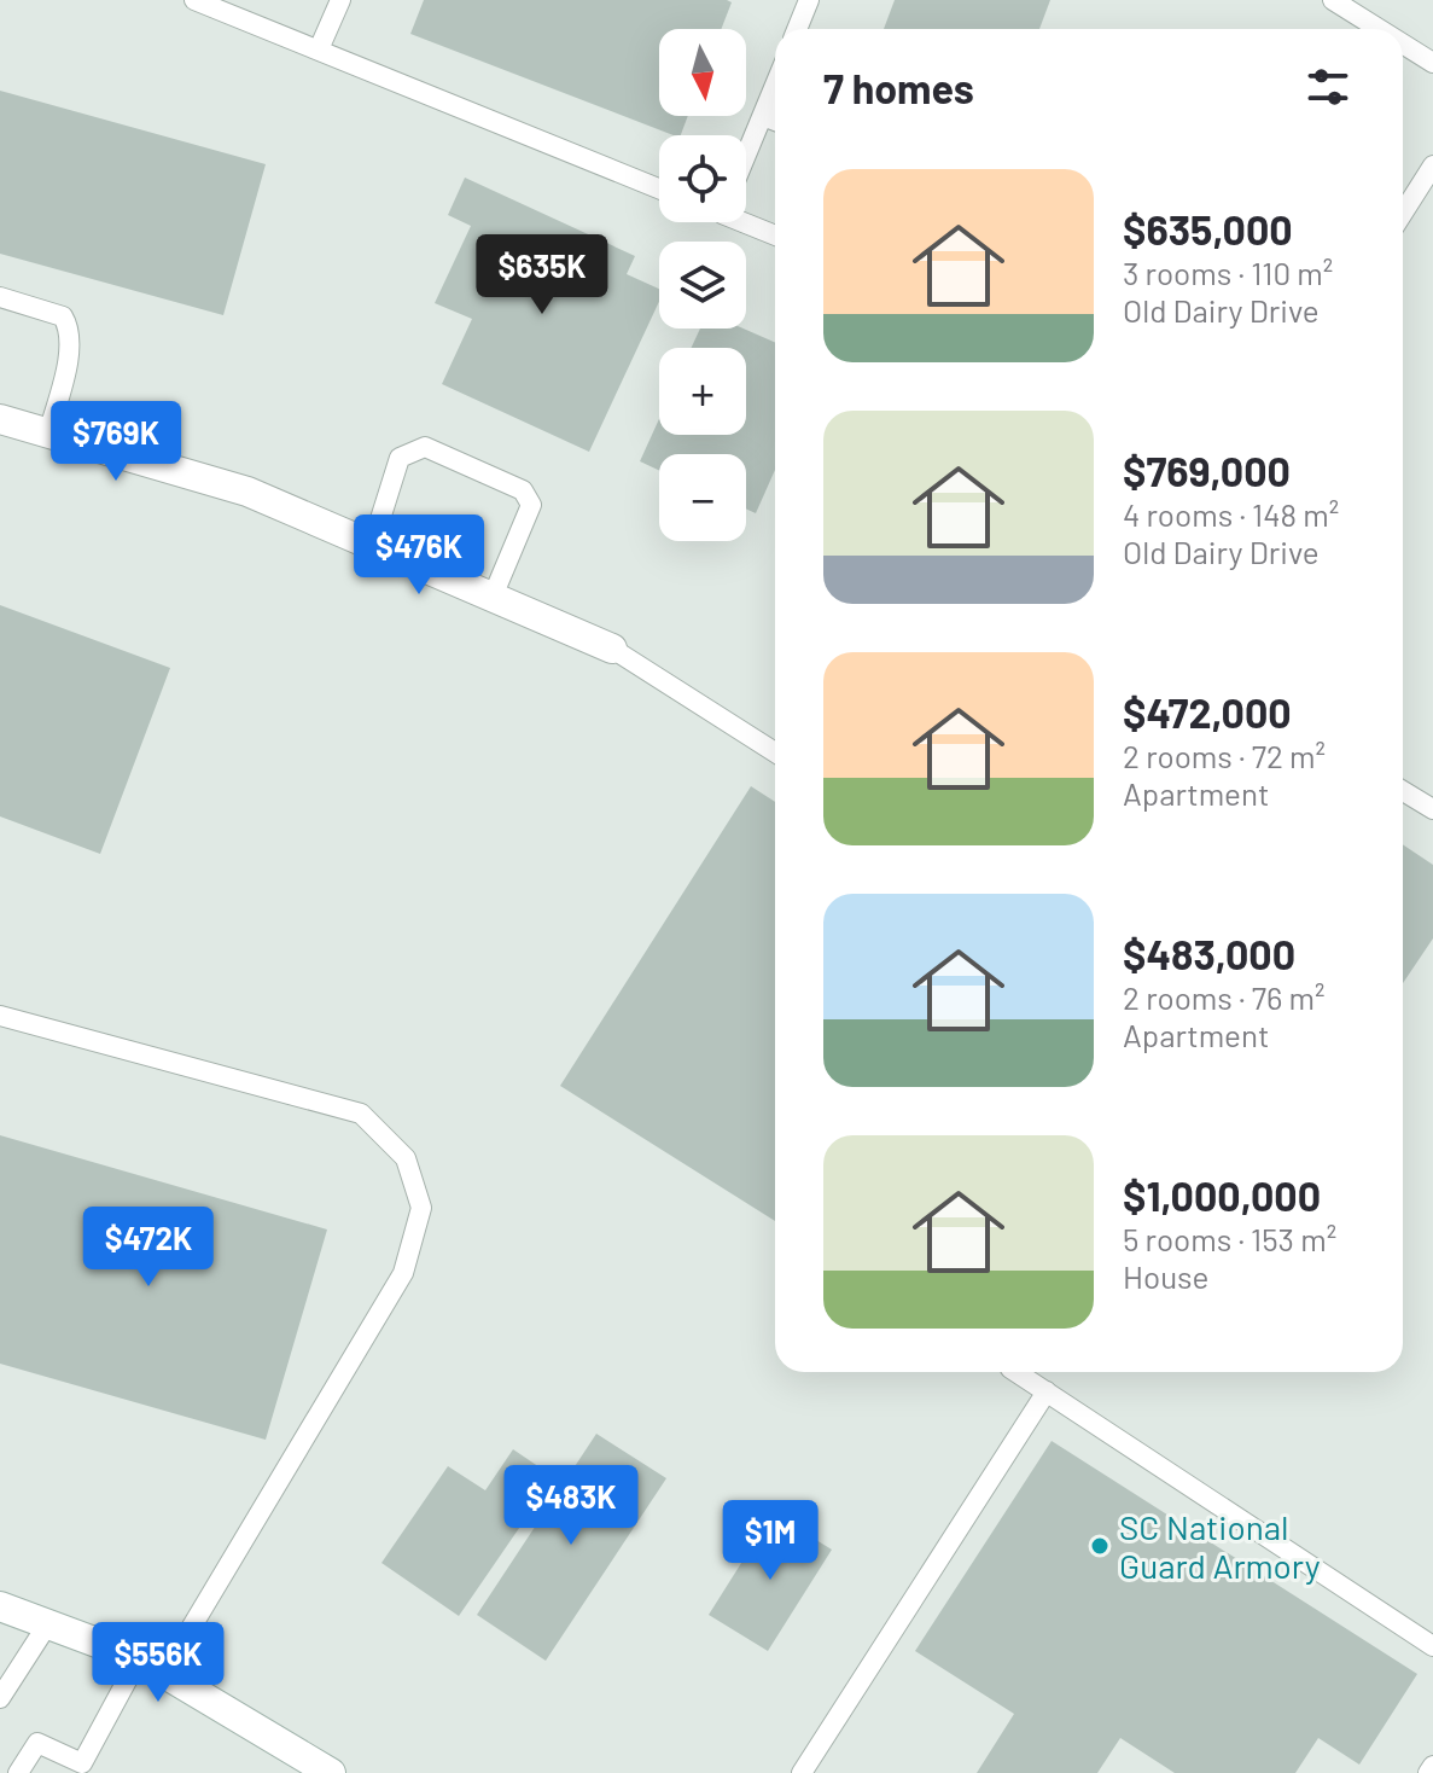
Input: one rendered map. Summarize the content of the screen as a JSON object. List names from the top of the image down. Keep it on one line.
{"places":["SC National Guard Armory"],"north":"bottom","page":{"map_buttons":["+","−"],"heading":"7 homes","list":[{"name":"$635,000","note":"3 rooms · 110 m² · Old Dairy Drive"},{"name":"$769,000","note":"4 rooms · 148 m² · Old Dairy Drive"},{"name":"$472,000","note":"2 rooms · 72 m² · Apartment"},{"name":"$483,000","note":"2 rooms · 76 m² · Apartment"},{"name":"$1,000,000","note":"5 rooms · 153 m² · House"}],"price":["$635K","$769K","$476K","$472K","$483K","$1M","$556K"]}}
